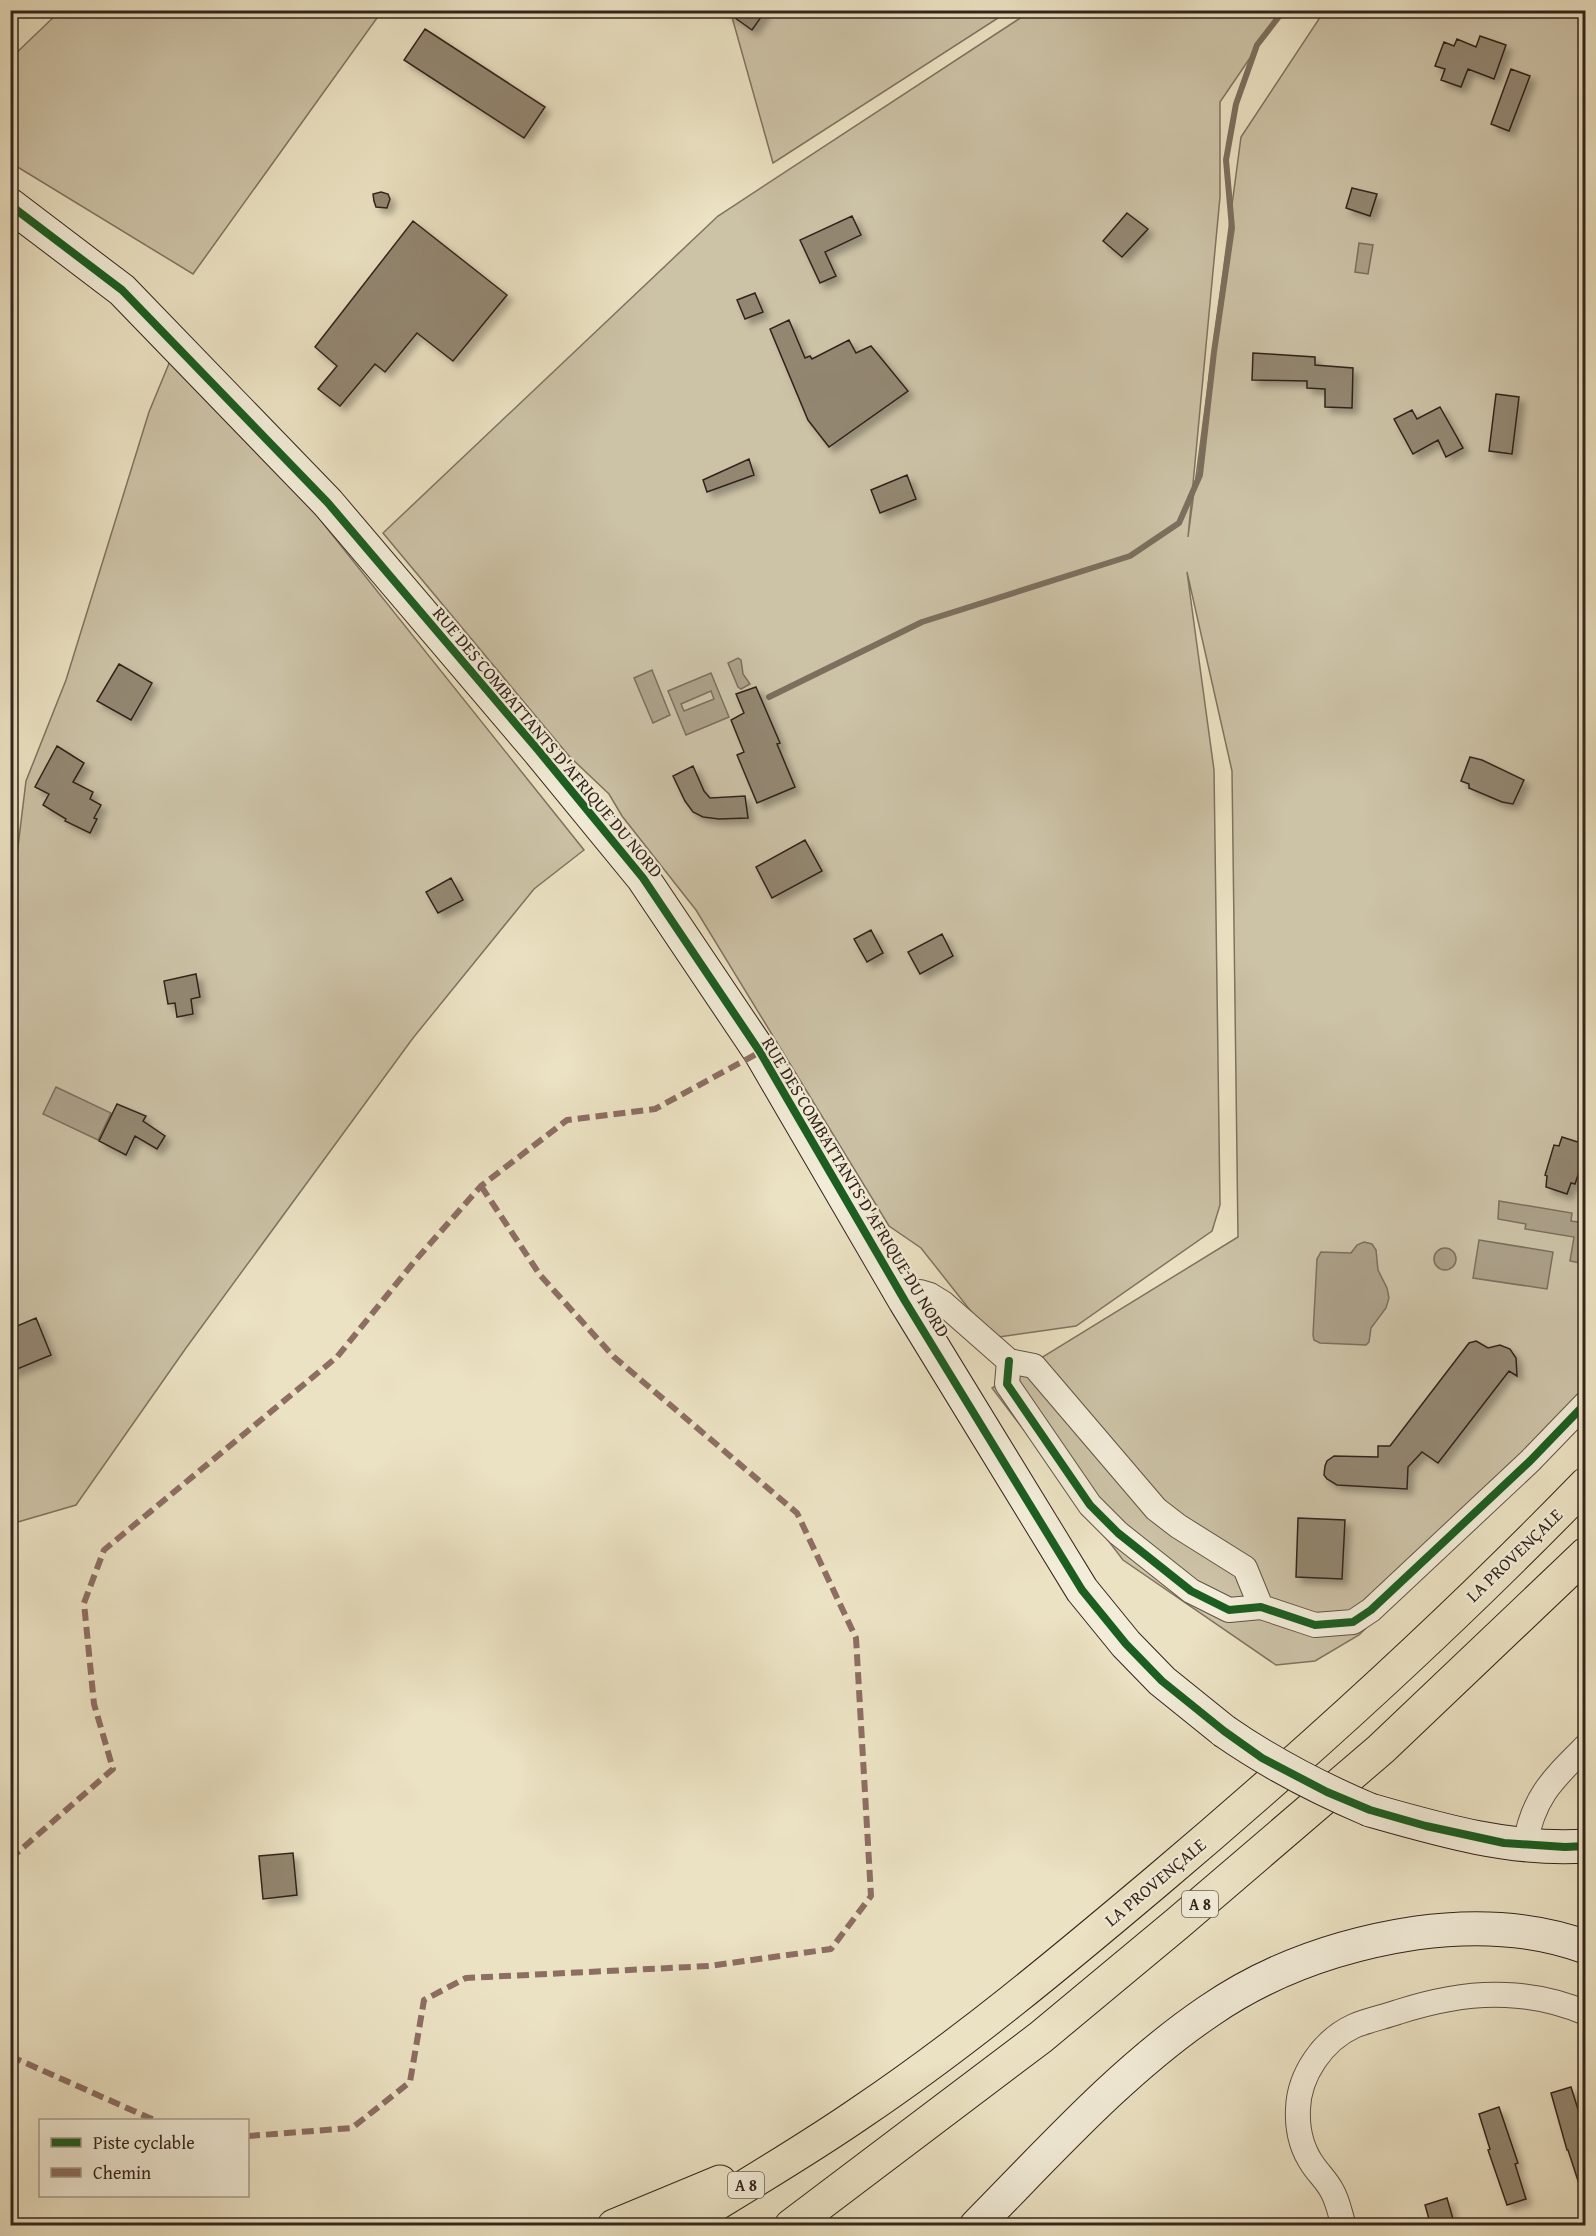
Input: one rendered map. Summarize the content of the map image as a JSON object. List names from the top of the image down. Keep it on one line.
{"streets":{"highway":["LA PROVENÇALE","A 8"],"main road":["RUE DES COMBATTANTS D'AFRIQUE DU NORD"]},"legend":["Piste cyclable","Chemin"]}
